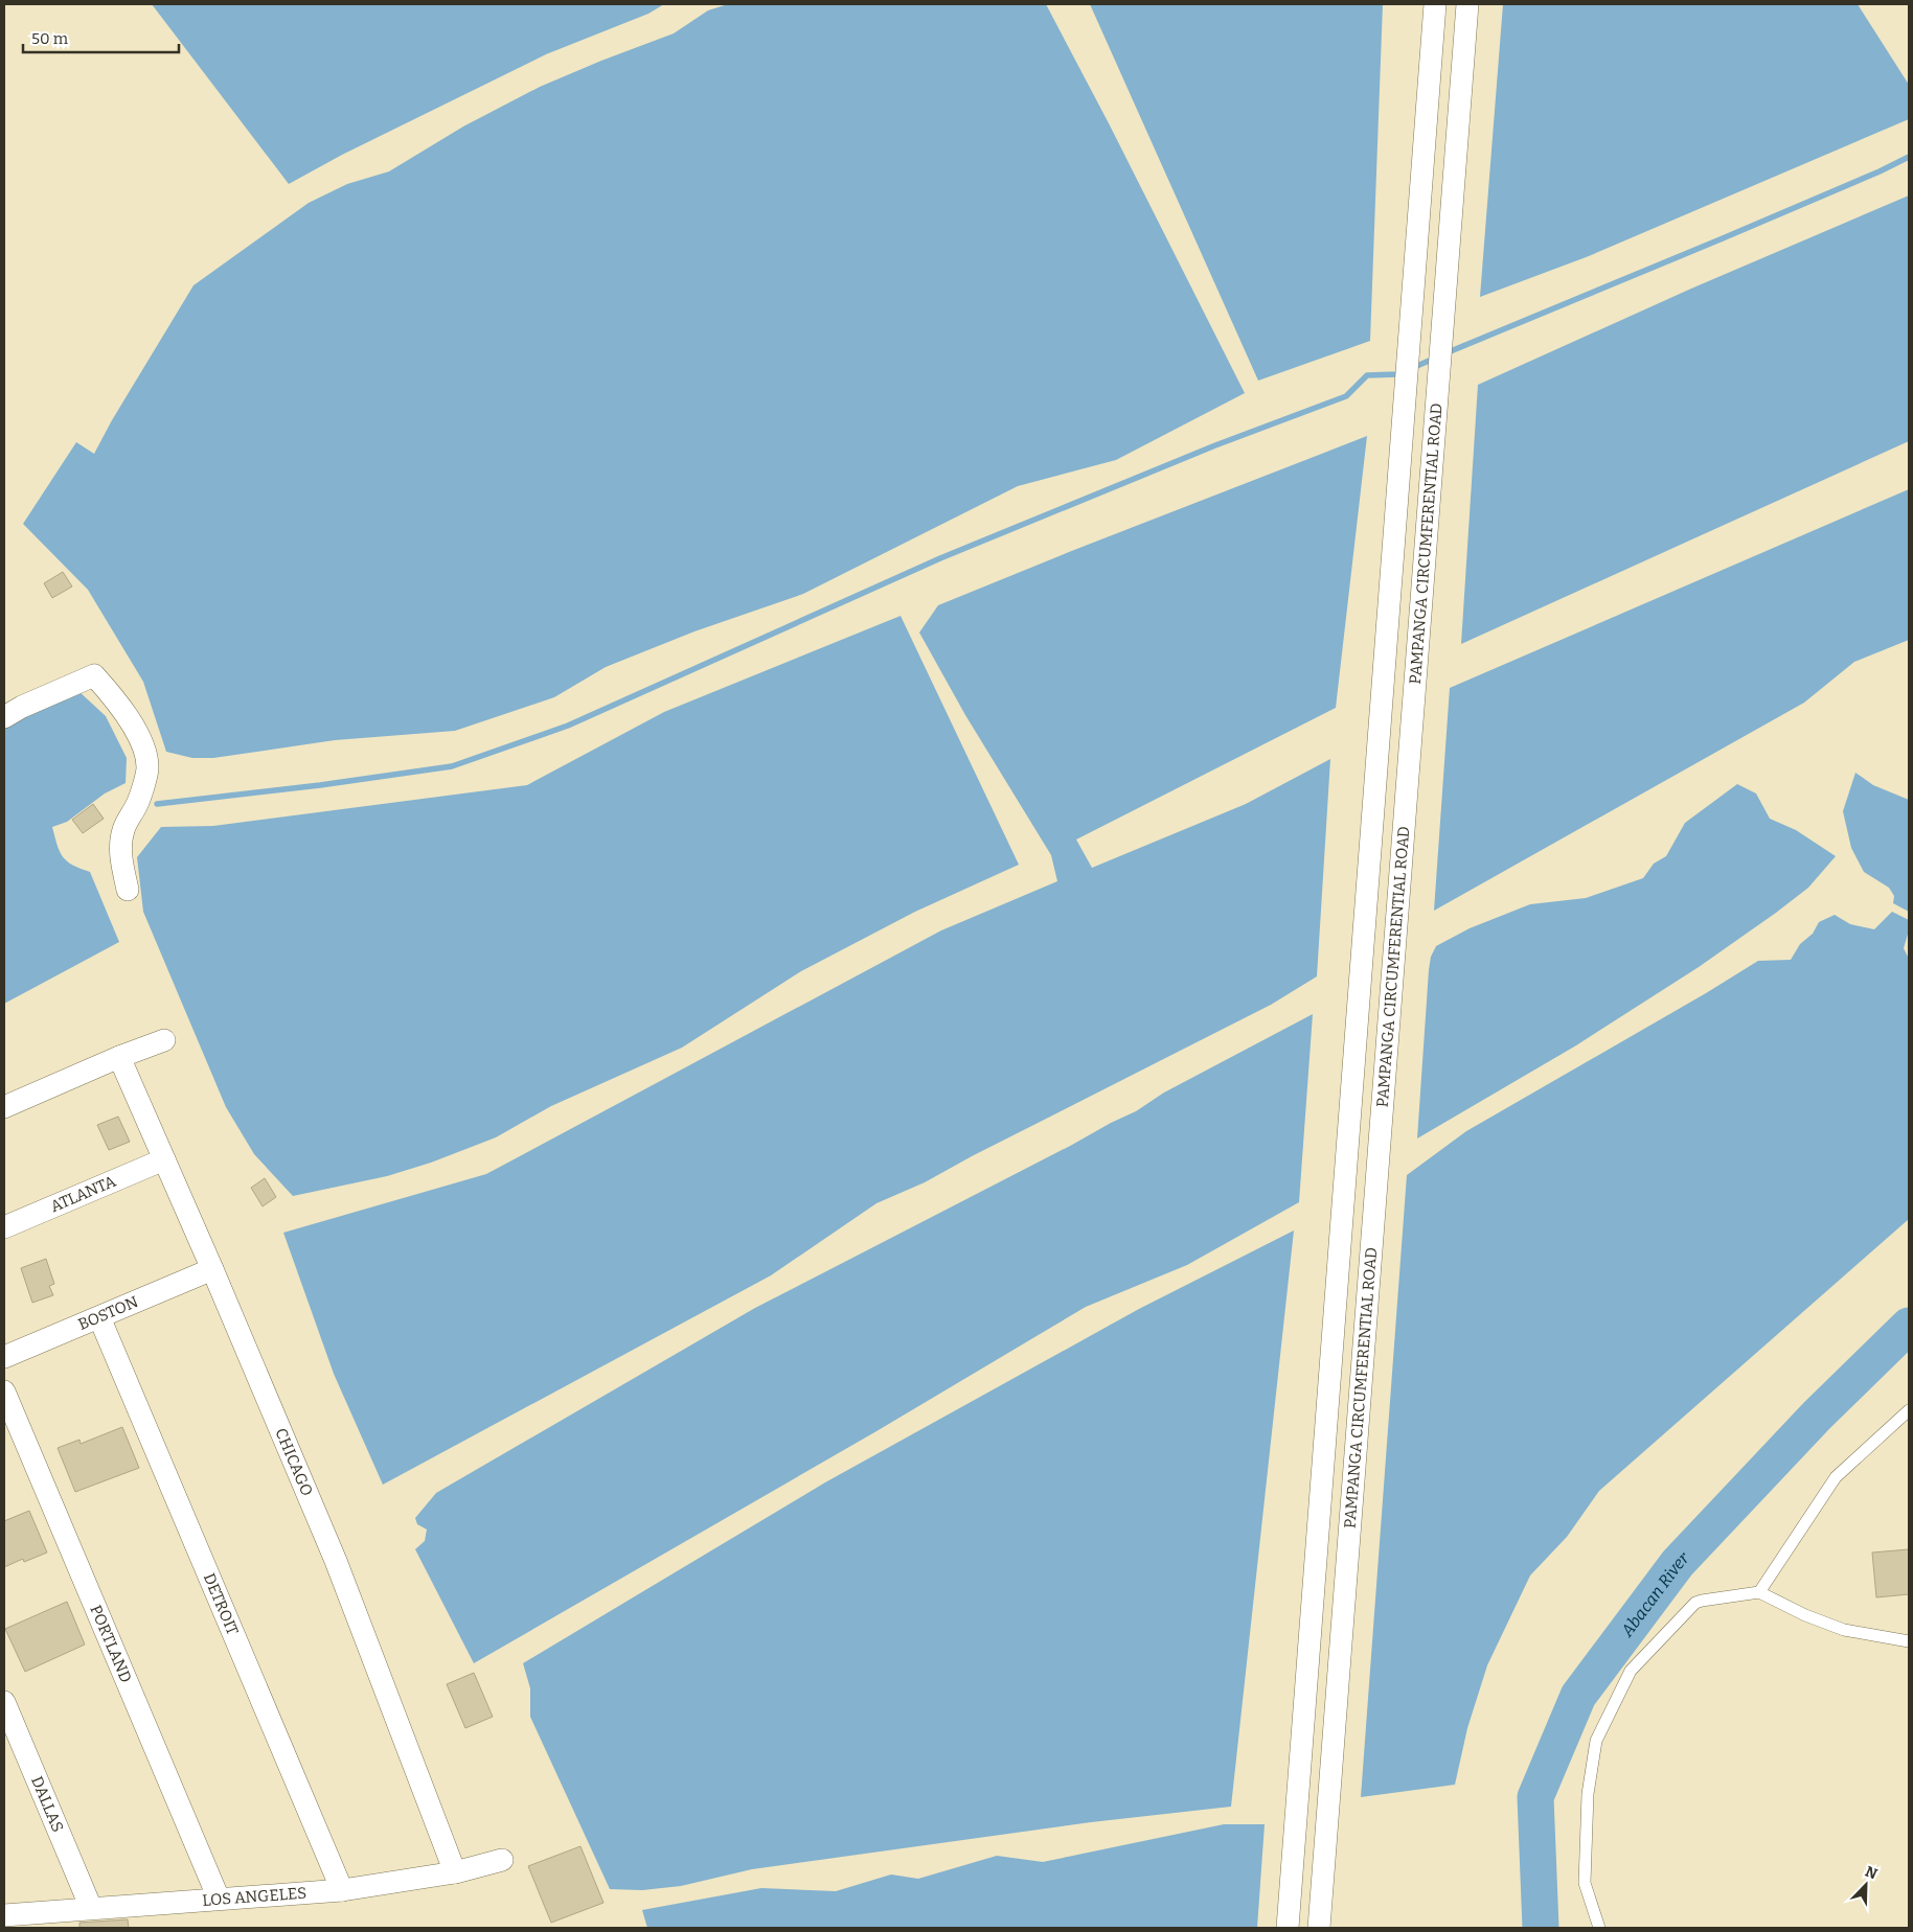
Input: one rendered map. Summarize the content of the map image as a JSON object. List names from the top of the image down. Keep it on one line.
{"streets":{"street":["PAMPANGA CIRCUMFERENTIAL ROAD","ATLANTA","BOSTON","CHICAGO","DETROIT","PORTLAND","DALLAS","LOS ANGELES"]},"crossings":[["ATLANTA","CHICAGO"],["BOSTON","CHICAGO"],["BOSTON","DETROIT"],["CHICAGO","LOS ANGELES"],["DETROIT","LOS ANGELES"],["PORTLAND","LOS ANGELES"],["DALLAS","LOS ANGELES"]],"water":["Abacan River"],"scale_bar":"50 m","north":"top right"}
